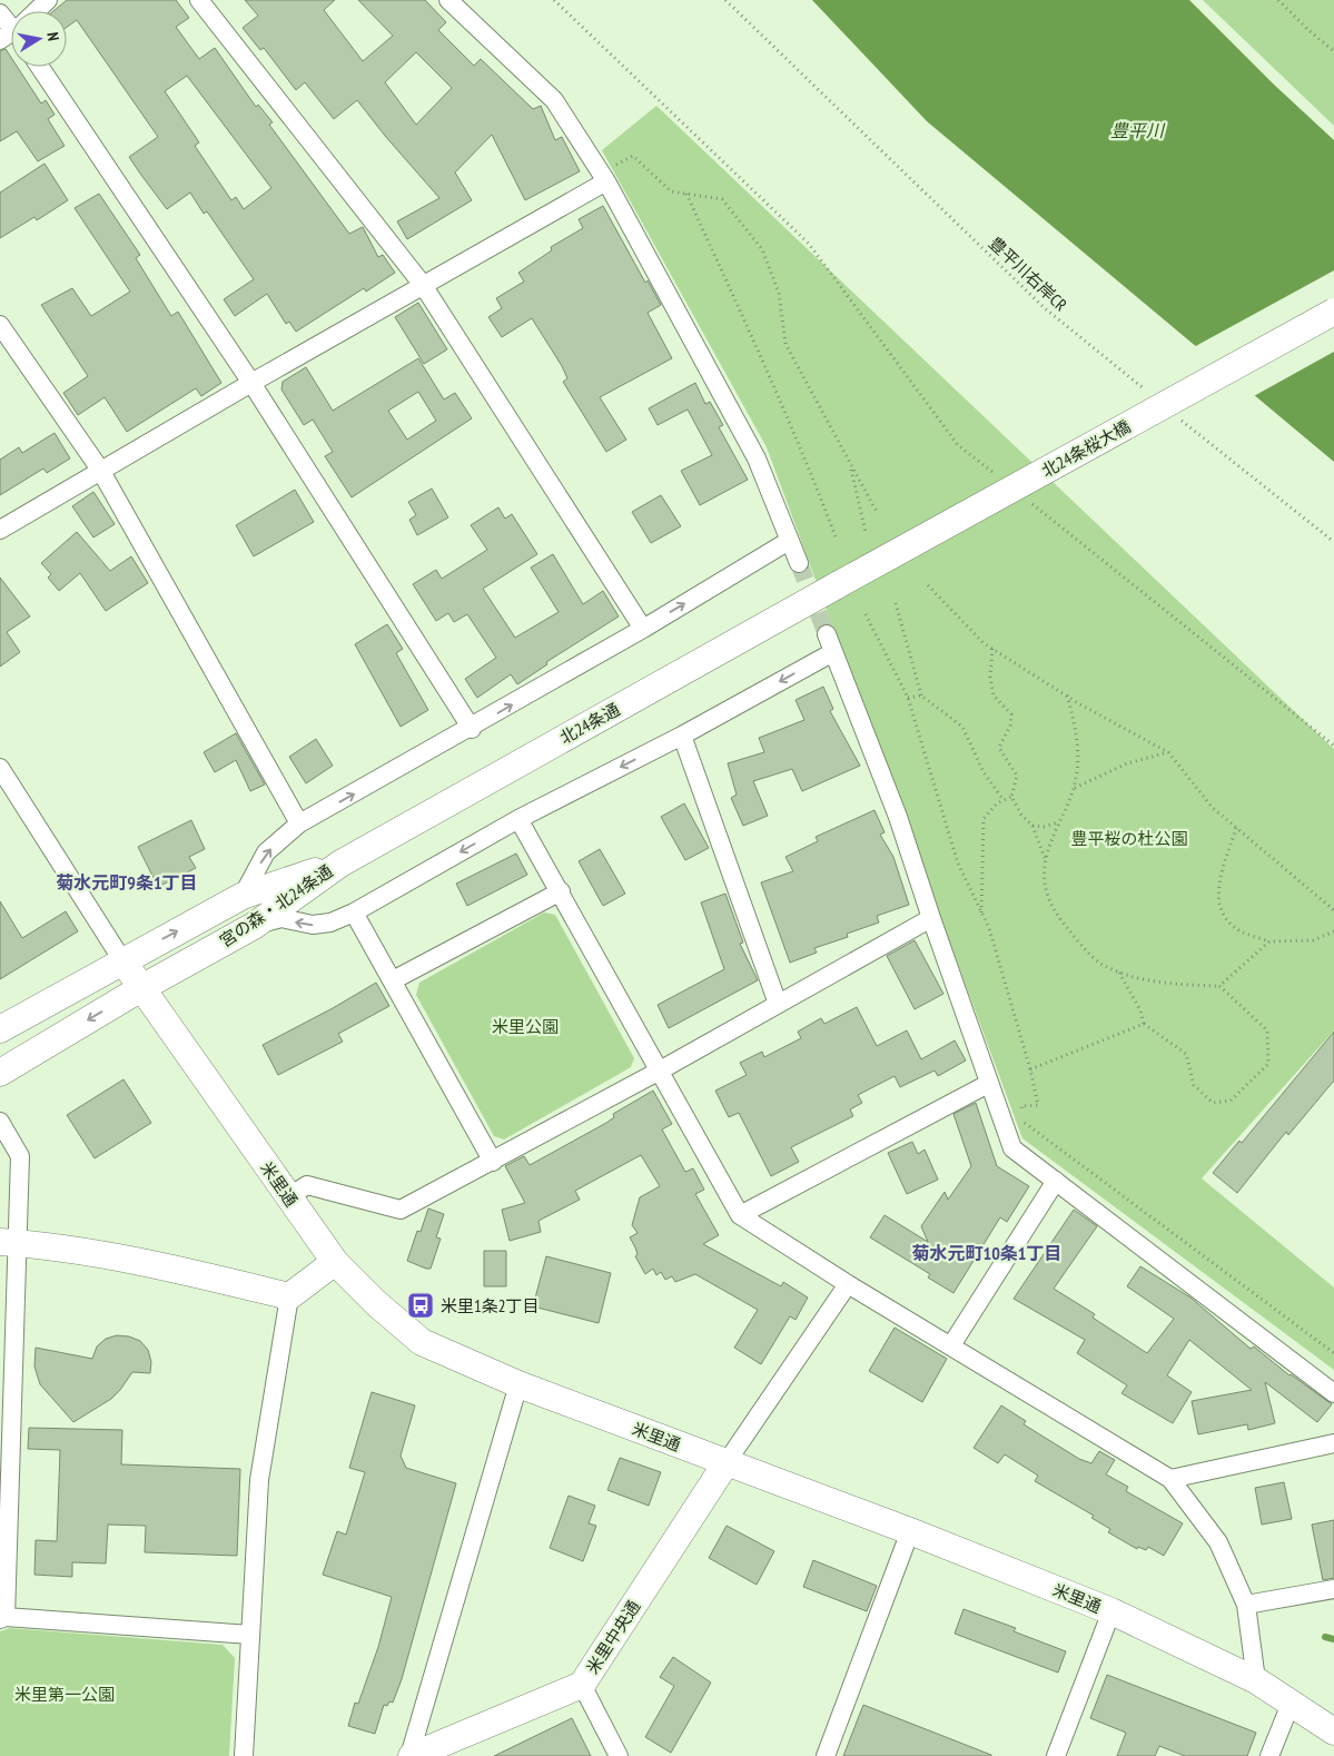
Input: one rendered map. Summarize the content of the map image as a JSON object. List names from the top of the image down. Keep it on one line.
{"streets":{"street":["北24条桜大橋","北24条通","宮の森・北24条通","米里通","米里中央通"],"path":["豊平川右岸CR"]},"crossings":[["北24条桜大橋","北24条通"],["北24条通","宮の森・北24条通"],["宮の森・北24条通","米里通"],["米里通","米里中央通"]],"districts":["菊水元町9条1丁目","菊水元町10条1丁目"],"water":["豊平川"],"parks":["豊平桜の杜公園","米里公園","米里第一公園"],"places":{"bus stop":["米里1条2丁目"]},"north":"right"}
